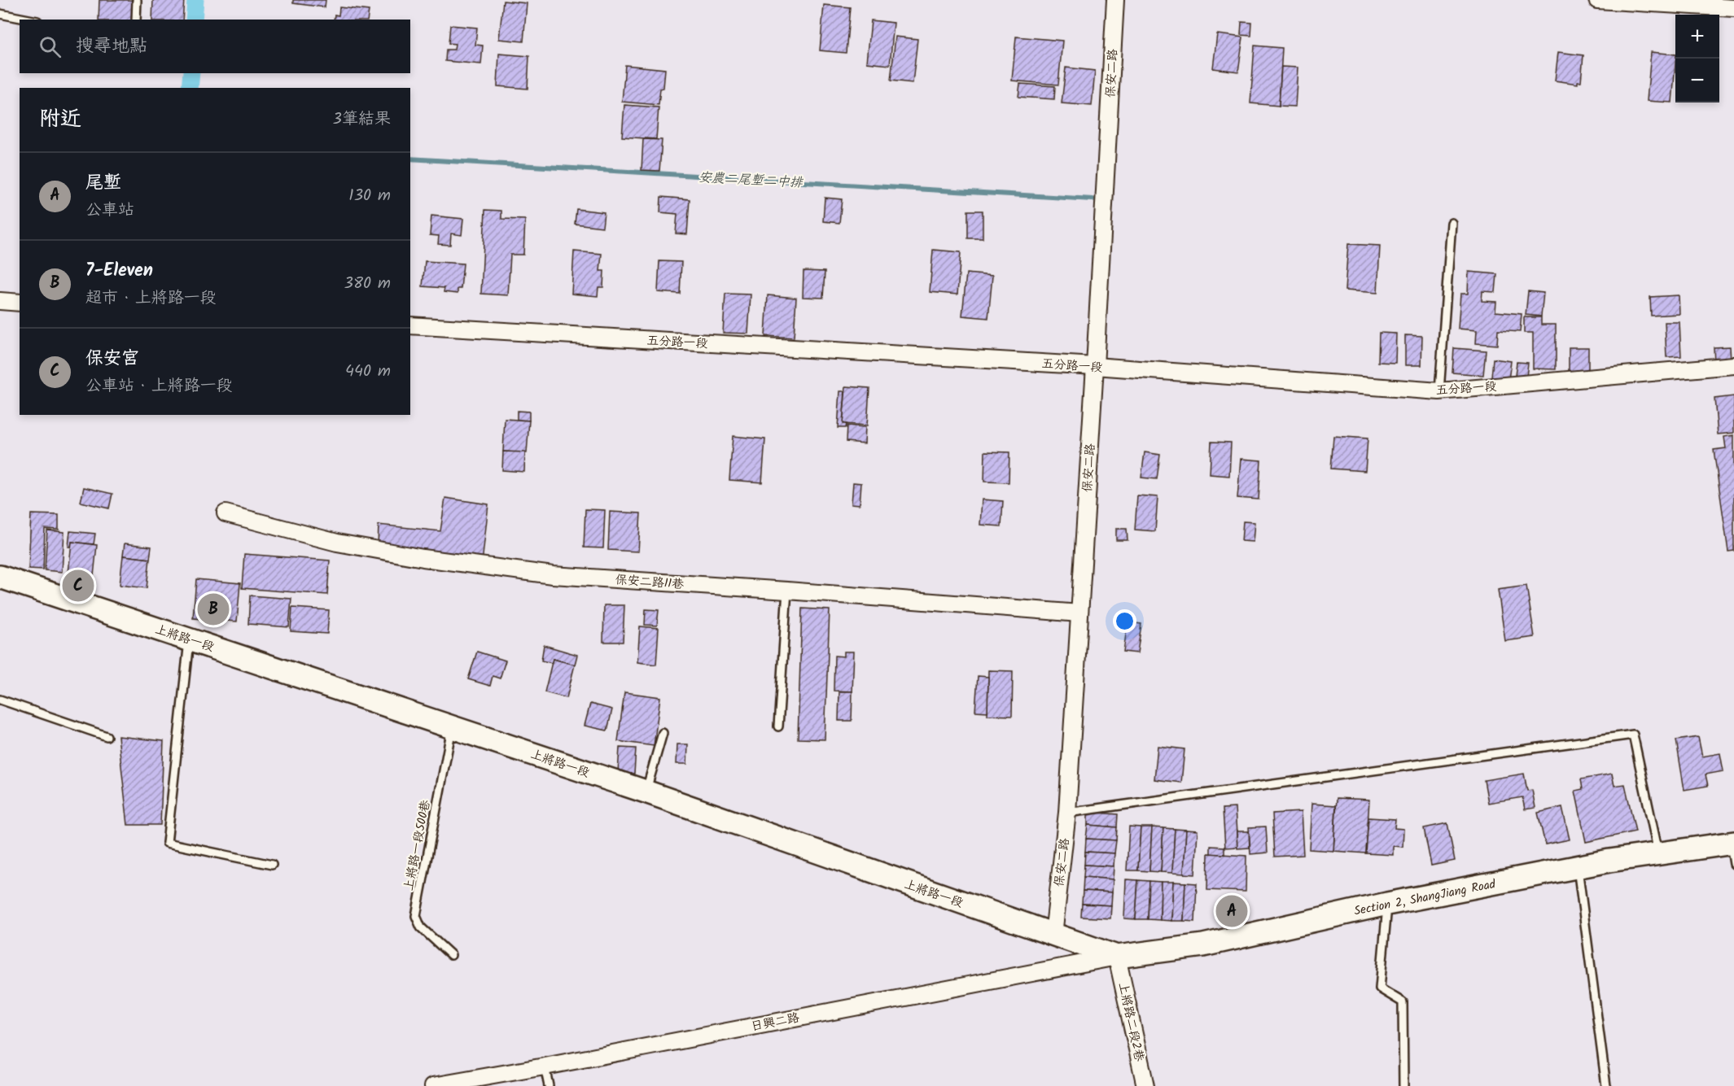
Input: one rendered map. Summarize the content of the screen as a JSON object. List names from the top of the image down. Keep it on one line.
{"streets":{"main road":["上將路一段","Section 2, ShangJiang Road"],"street":["保安二路","五分路一段","保安二路11巷","日興二路","上將路二段2巷"],"lane":["上將路一段500巷"]},"crossings":[["保安二路","五分路一段"],["保安二路","保安二路11巷"],["保安二路","上將路一段"],["上將路一段","上將路一段500巷"],["上將路一段","Section 2, ShangJiang Road"],["上將路一段","日興二路"],["上將路一段","上將路二段2巷"],["Section 2, ShangJiang Road","日興二路"],["Section 2, ShangJiang Road","上將路二段2巷"],["日興二路","上將路二段2巷"]],"water":["安農二尾塹二中排"],"page":{"map_buttons":["+","−"],"search":"搜尋地點","heading":["附近","3筆結果"],"list":[{"mark":"A","name":"尾塹","note":"公車站","value":"130 m"},{"mark":"B","name":"7-Eleven","note":"超市 · 上將路一段","value":"380 m"},{"mark":"C","name":"保安宮","note":"公車站 · 上將路一段","value":"440 m"}],"pins":["C","B","A"]}}
